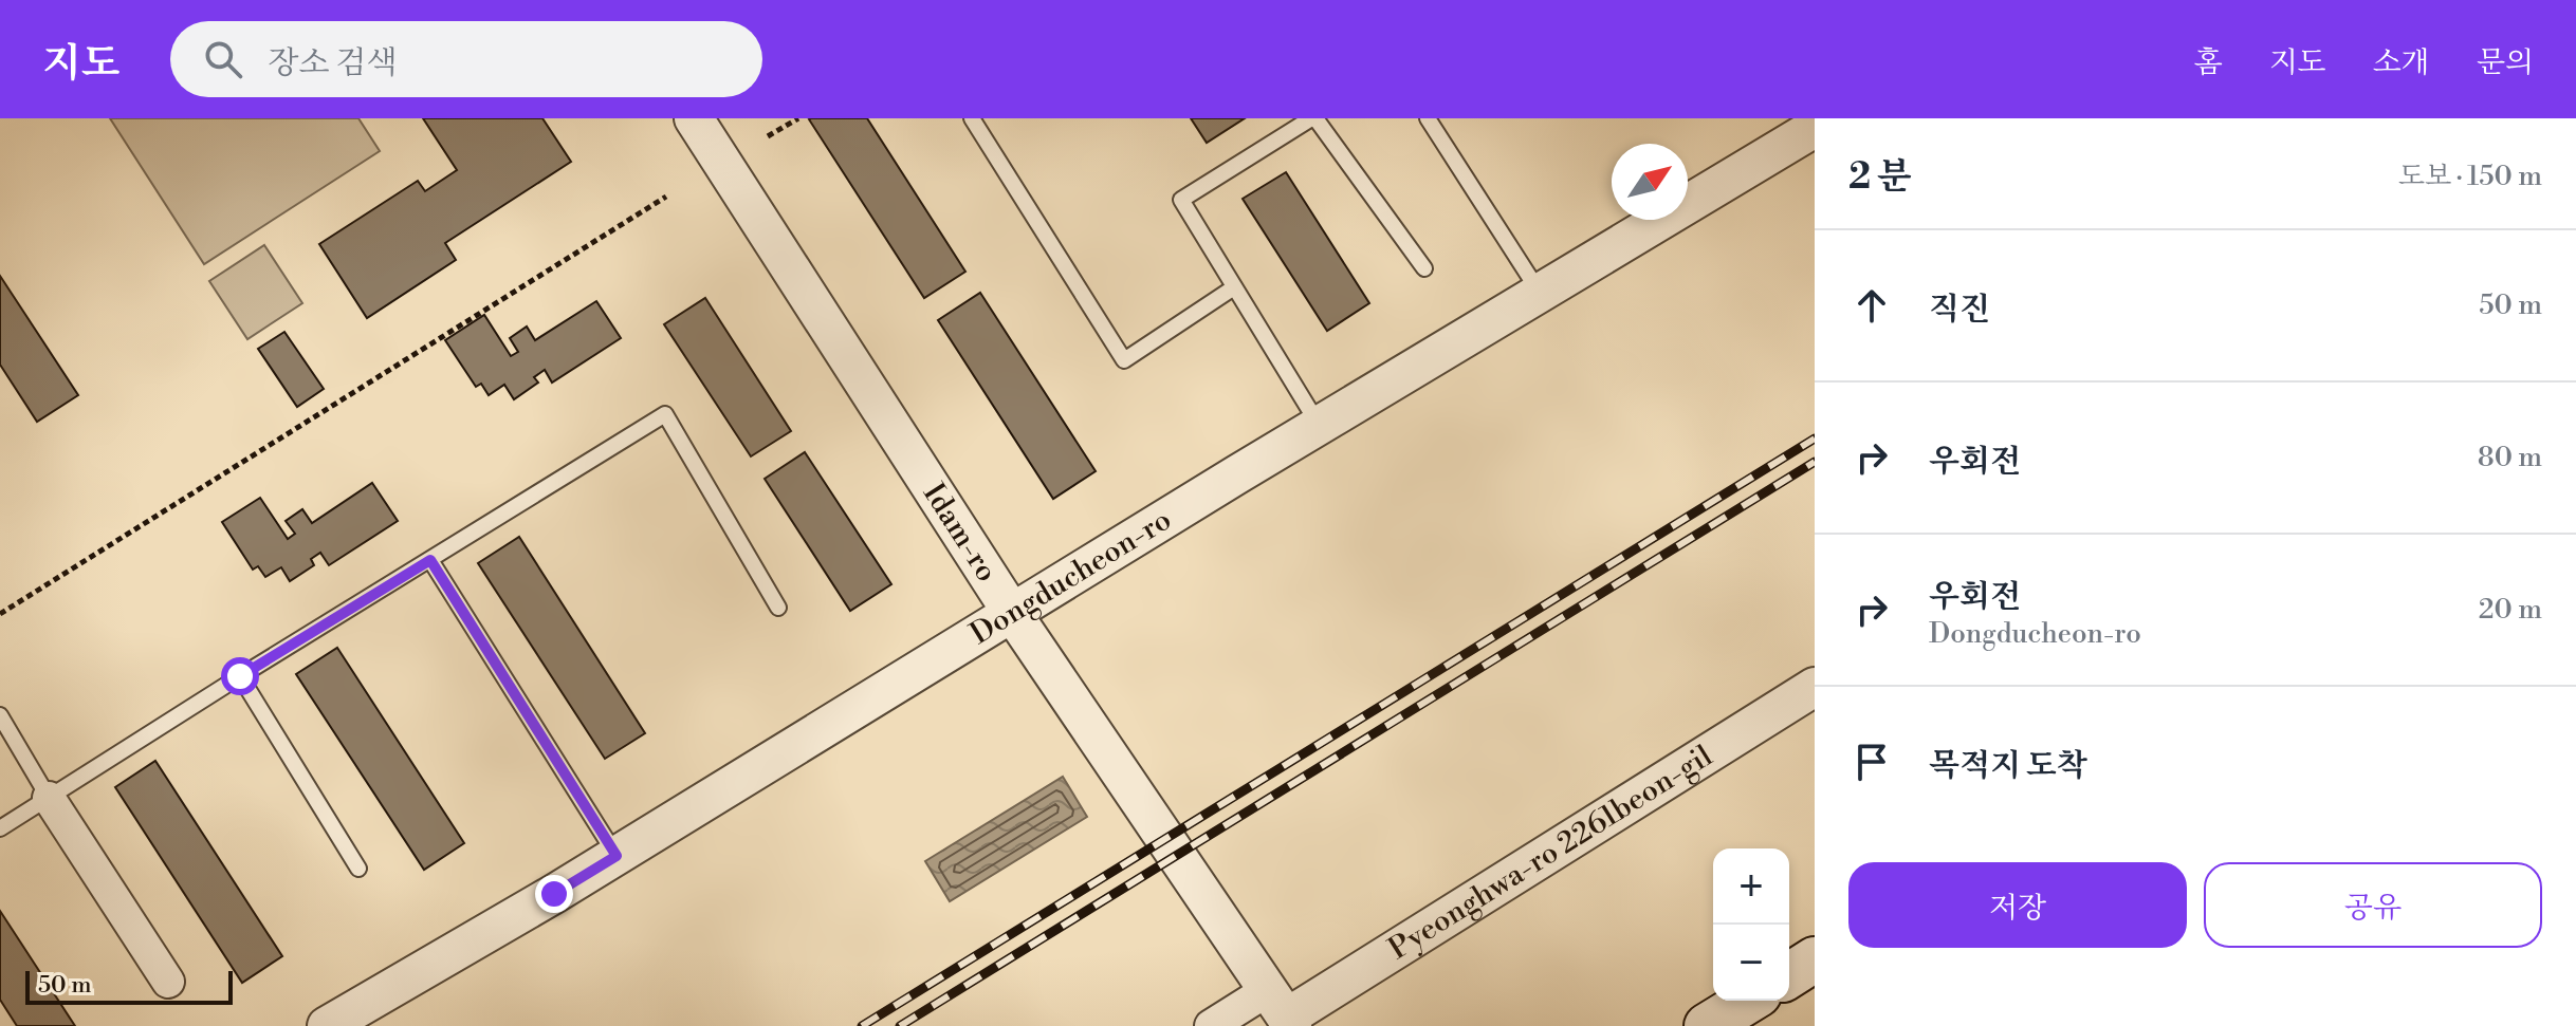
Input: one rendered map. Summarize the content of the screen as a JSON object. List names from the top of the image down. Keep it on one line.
{"streets":{"street":["Idam-ro","Dongducheon-ro","Pyeonghwa-ro 2261beon-gil"]},"crossings":[["Idam-ro","Dongducheon-ro"],["Idam-ro","Pyeonghwa-ro 2261beon-gil"]],"scale_bar":"50 m","north":"top right","page":{"header":"지도","search":"장소 검색","nav":["홈","지도","소개","문의"],"heading":["2 분","도보 · 150 m"],"list":[["직진","50 m"],["우회전","80 m"],["우회전","Dongducheon-ro","20 m"],"목적지 도착"],"buttons":["저장","공유"],"map_buttons":["+","−"],"scale":"50 m"}}
